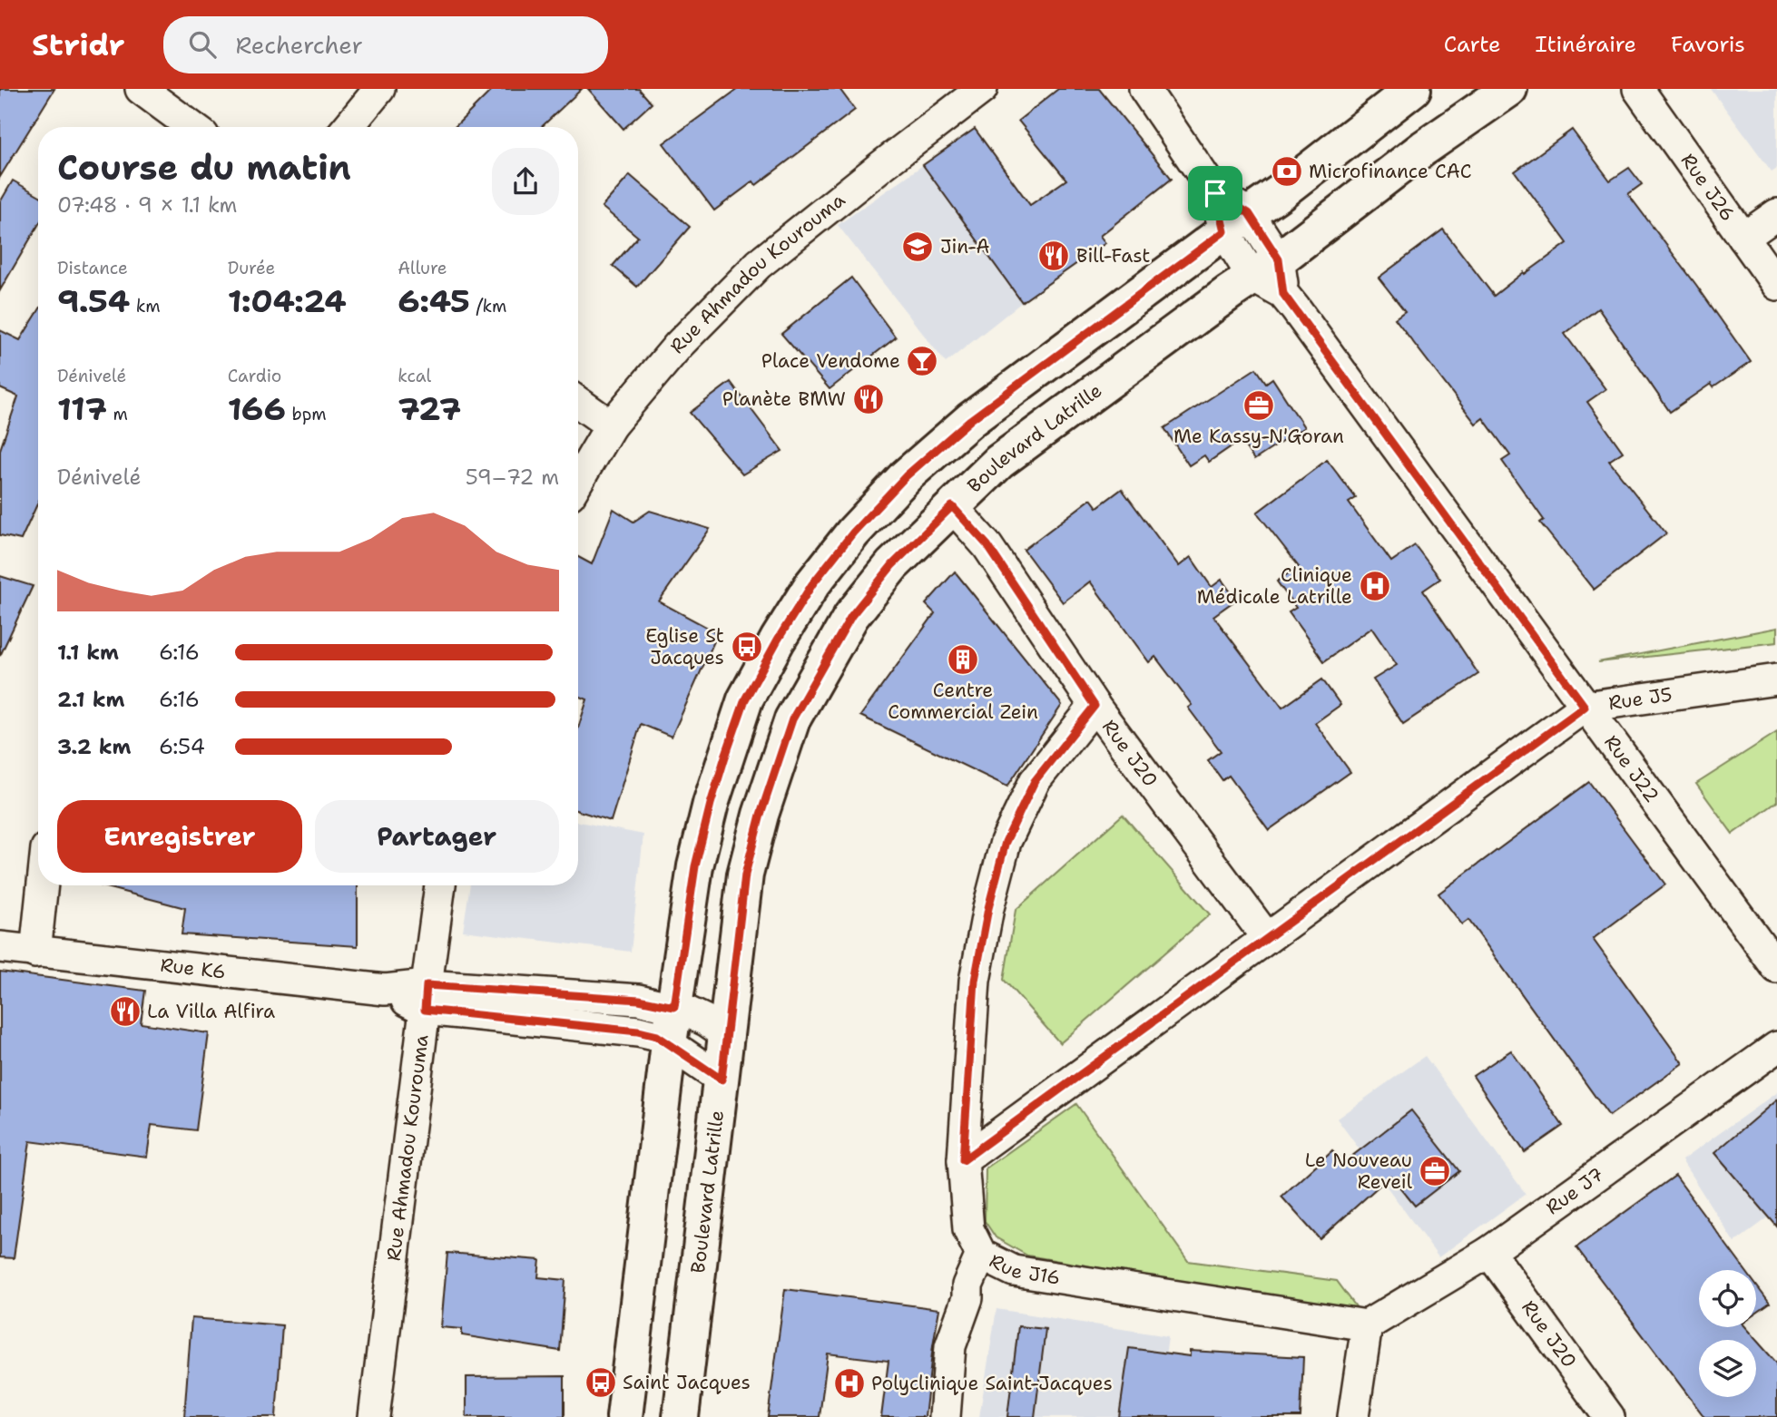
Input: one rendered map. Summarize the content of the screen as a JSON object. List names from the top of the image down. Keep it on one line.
{"streets":{"main road":["Boulevard Latrille"],"street":["Rue J26","Rue Ahmadou Kourouma","Rue J5","Rue J20","Rue J22","Rue K6","Rue J7","Rue J16"]},"crossings":[["Rue Ahmadou Kourouma","Rue K6"],["Boulevard Latrille","Rue J20"],["Boulevard Latrille","Rue J22"],["Boulevard Latrille","Rue K6"],["Rue J5","Rue J20"],["Rue J5","Rue J22"],["Rue J5","Rue J16"],["Rue J20","Rue J7"],["Rue J20","Rue J16"],["Rue J7","Rue J16"]],"places":{"bank":["Microfinance CAC"],"school or university":["Jin-A"],"restaurant":["Bill-Fast","Planète BMW","La Villa Alfira"],"bar":["Place Vendome"],"office":["Me Kassy-N'Goran","Le Nouveau Reveil"],"hospital":["Clinique Médicale Latrille","Polyclinique Saint-Jacques"],"bus stop":["Eglise St Jacques","Saint Jacques"],"building":["Centre Commercial Zein"]},"page":{"header":"Stridr","search":"Rechercher","nav":["Carte","Itinéraire","Favoris"],"heading":["Course du matin","07:48 · 9 × 1.1 km"],"stats":[["Distance","9.54 km"],["Durée","1:04:24"],["Allure","6:45 /km"],["Dénivelé","117 m"],["Cardio","166 bpm"],["kcal","727"]],"chart":["Dénivelé","59–72 m"],"list":[{"name":"1.1 km","note":"6:16"},{"name":"2.1 km","note":"6:16"},{"name":"3.2 km","note":"6:54"}],"buttons":["Enregistrer","Partager"]}}
